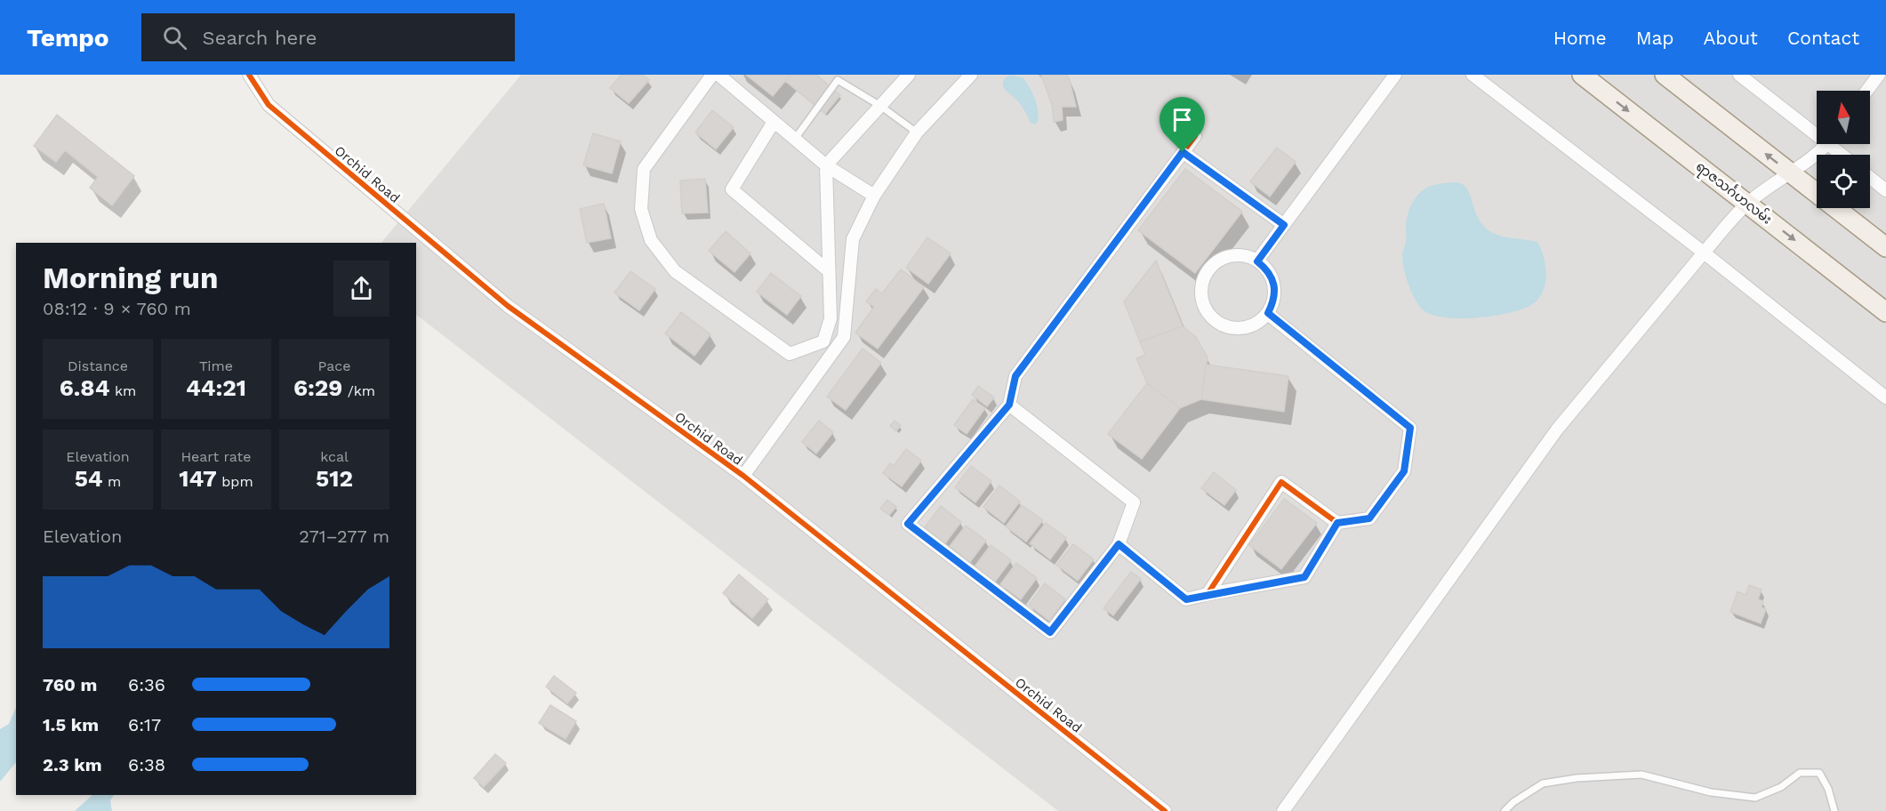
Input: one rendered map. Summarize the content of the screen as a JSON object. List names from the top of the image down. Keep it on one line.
{"streets":{"main road":["ရာဇသင်္ဂဟလမ်း"],"street":["Orchid Road"]},"north":"top","page":{"header":"Tempo","search":"Search here","nav":["Home","Map","About","Contact"],"heading":["Morning run","08:12 · 9 × 760 m"],"stats":[["Distance","6.84 km"],["Time","44:21"],["Pace","6:29 /km"],["Elevation","54 m"],["Heart rate","147 bpm"],["kcal","512"]],"chart":["Elevation","271–277 m"],"list":[{"name":"760 m","note":"6:36"},{"name":"1.5 km","note":"6:17"},{"name":"2.3 km","note":"6:38"}]}}
